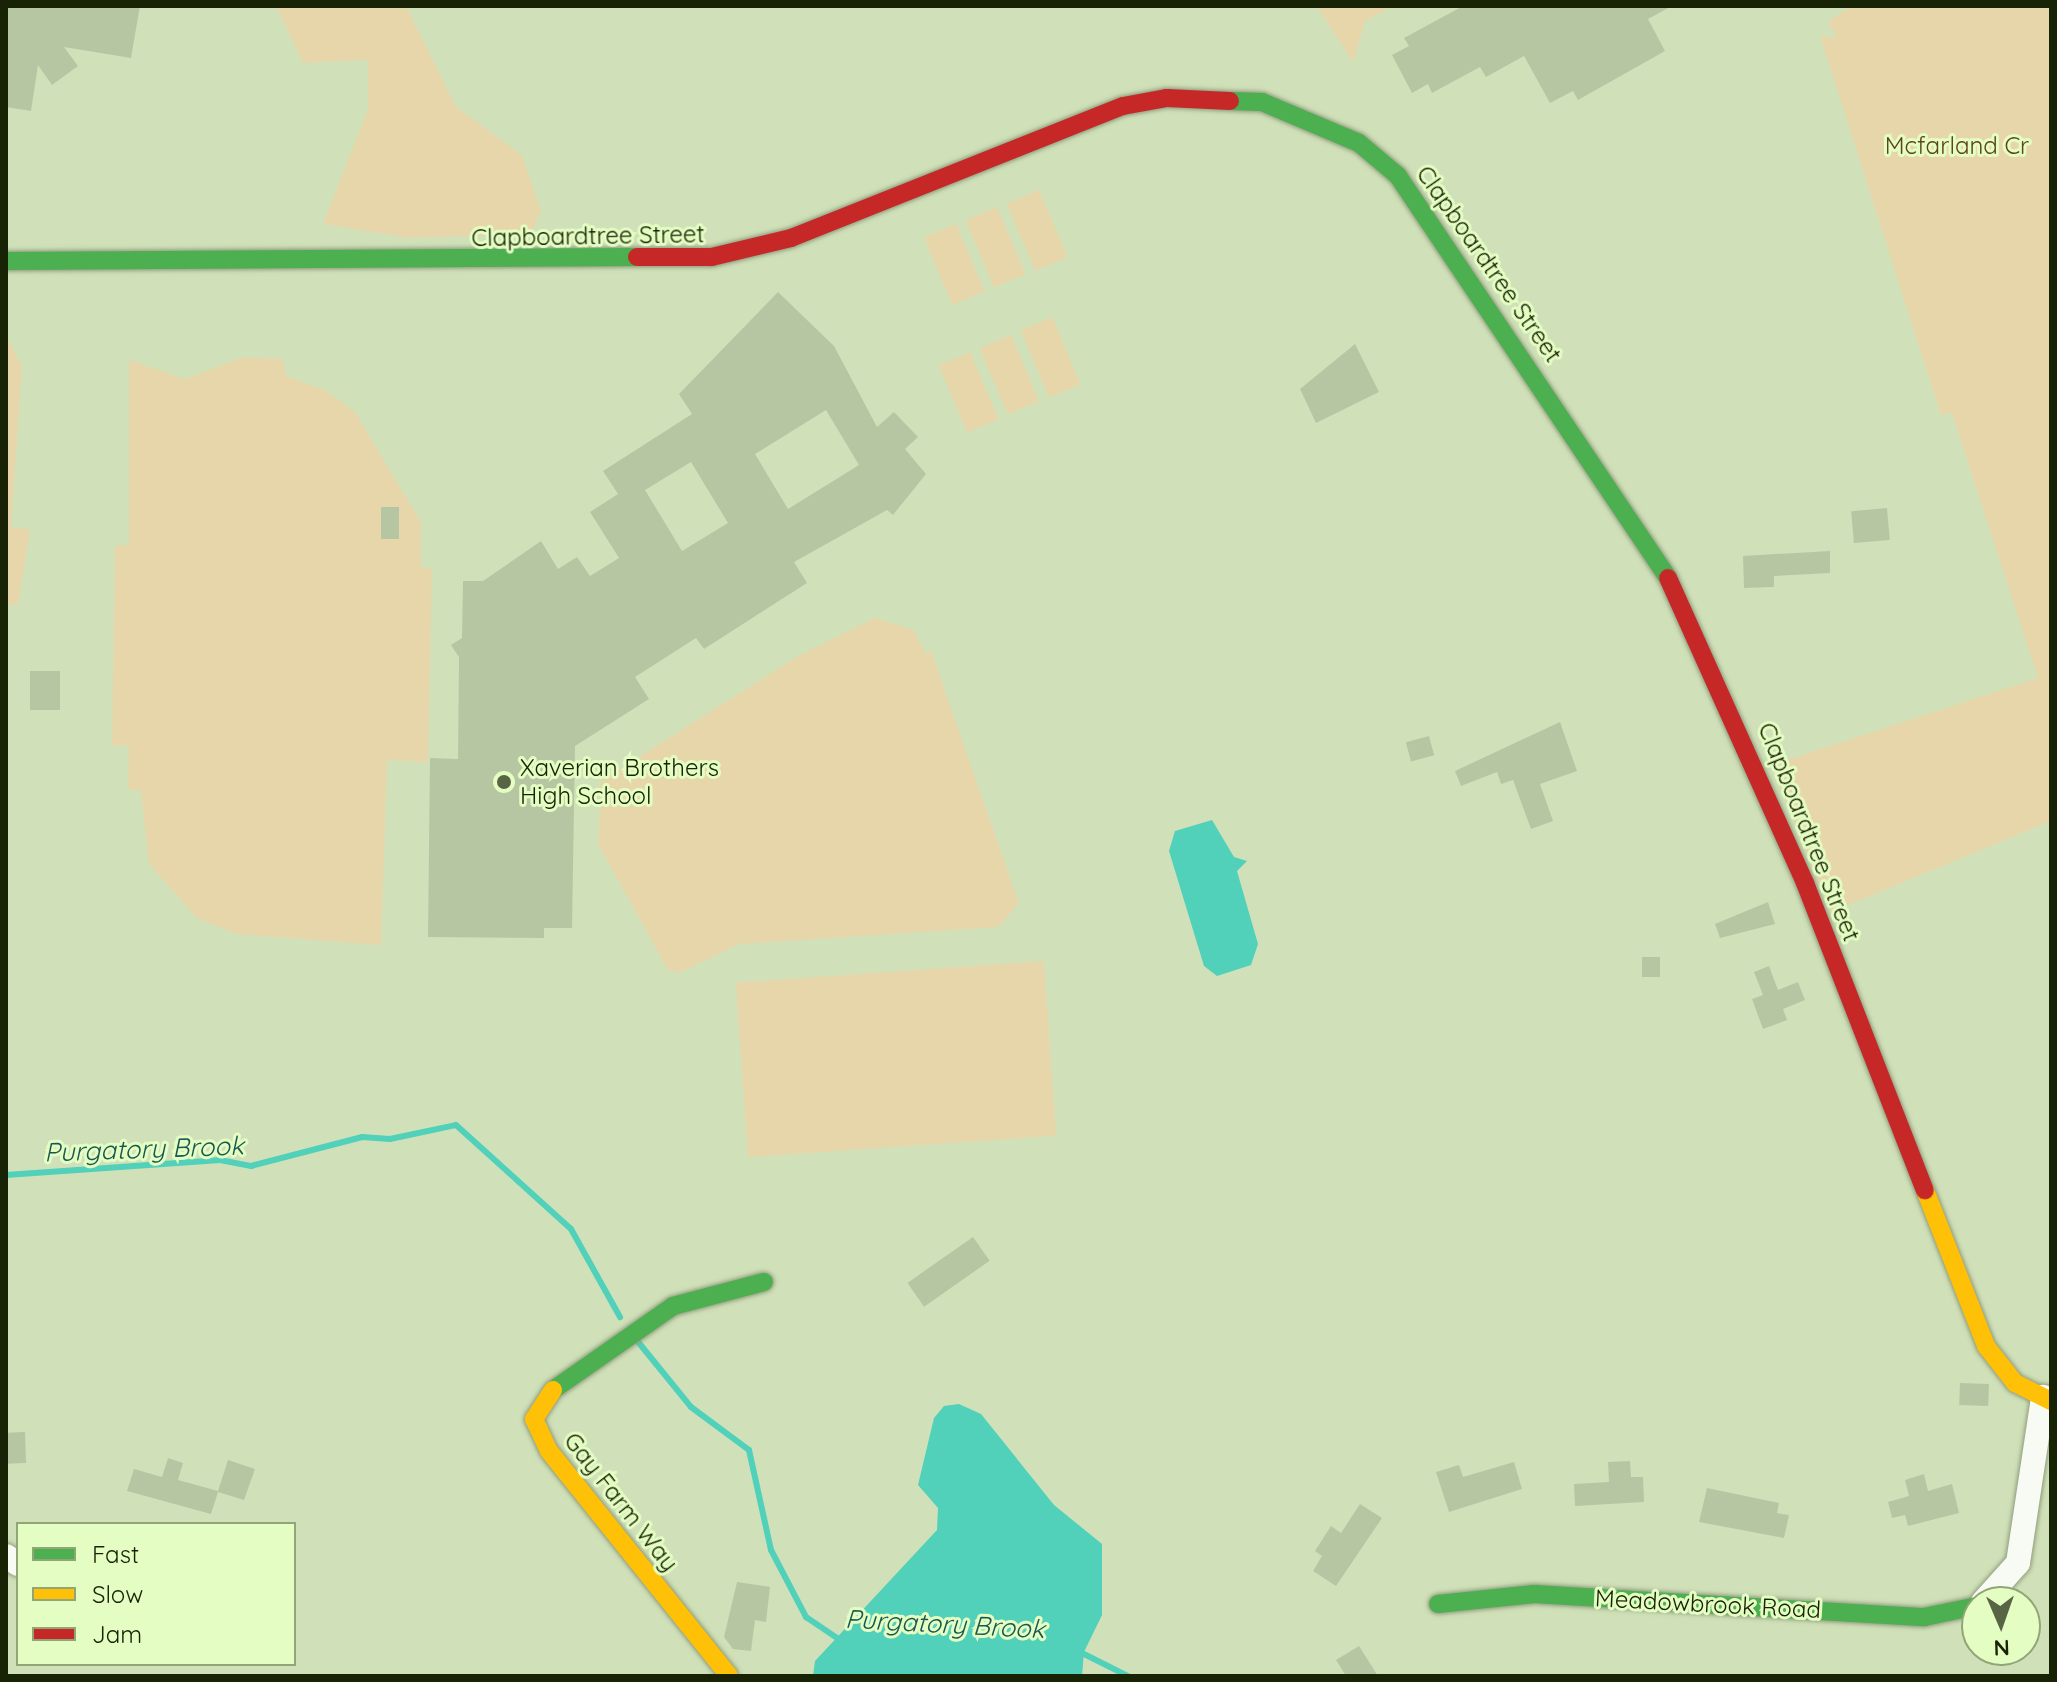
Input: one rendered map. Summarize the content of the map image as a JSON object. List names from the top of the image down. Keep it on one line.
{"streets":{"main road":["Clapboardtree Street","Gay Farm Way","Meadowbrook Road"]},"water":["Purgatory Brook"],"parks":["Mcfarland Cr"],"places":["Xaverian Brothers High School"],"legend":["Fast","Slow","Jam"],"north":"bottom"}
